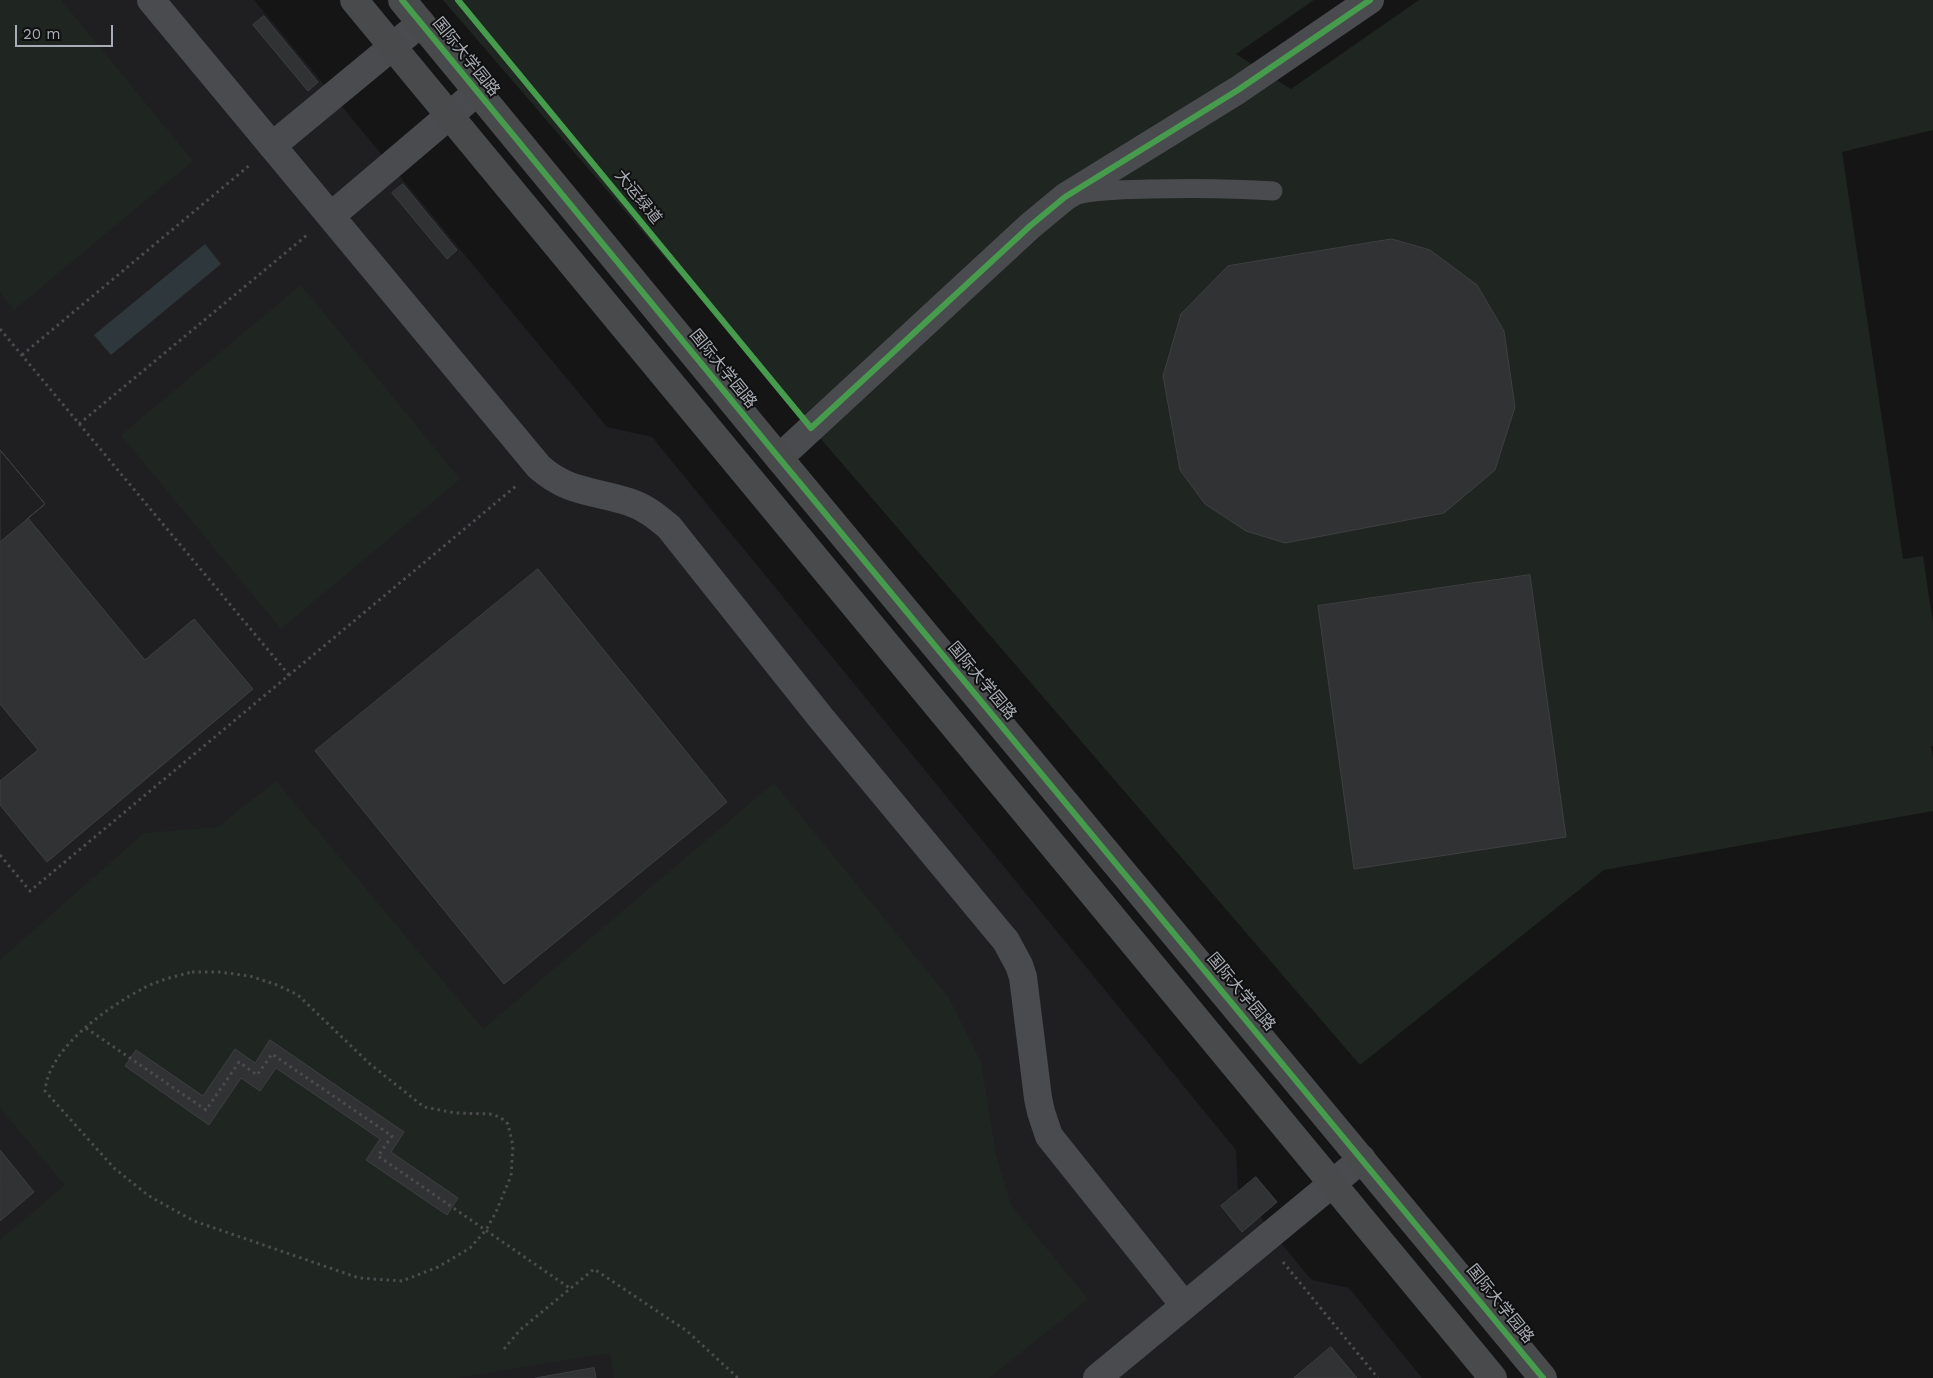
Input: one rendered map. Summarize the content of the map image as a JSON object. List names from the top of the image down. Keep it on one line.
{"streets":{"street":["国际大学园路"],"cycle path":["大运绿道"]},"scale_bar":"20 m"}
